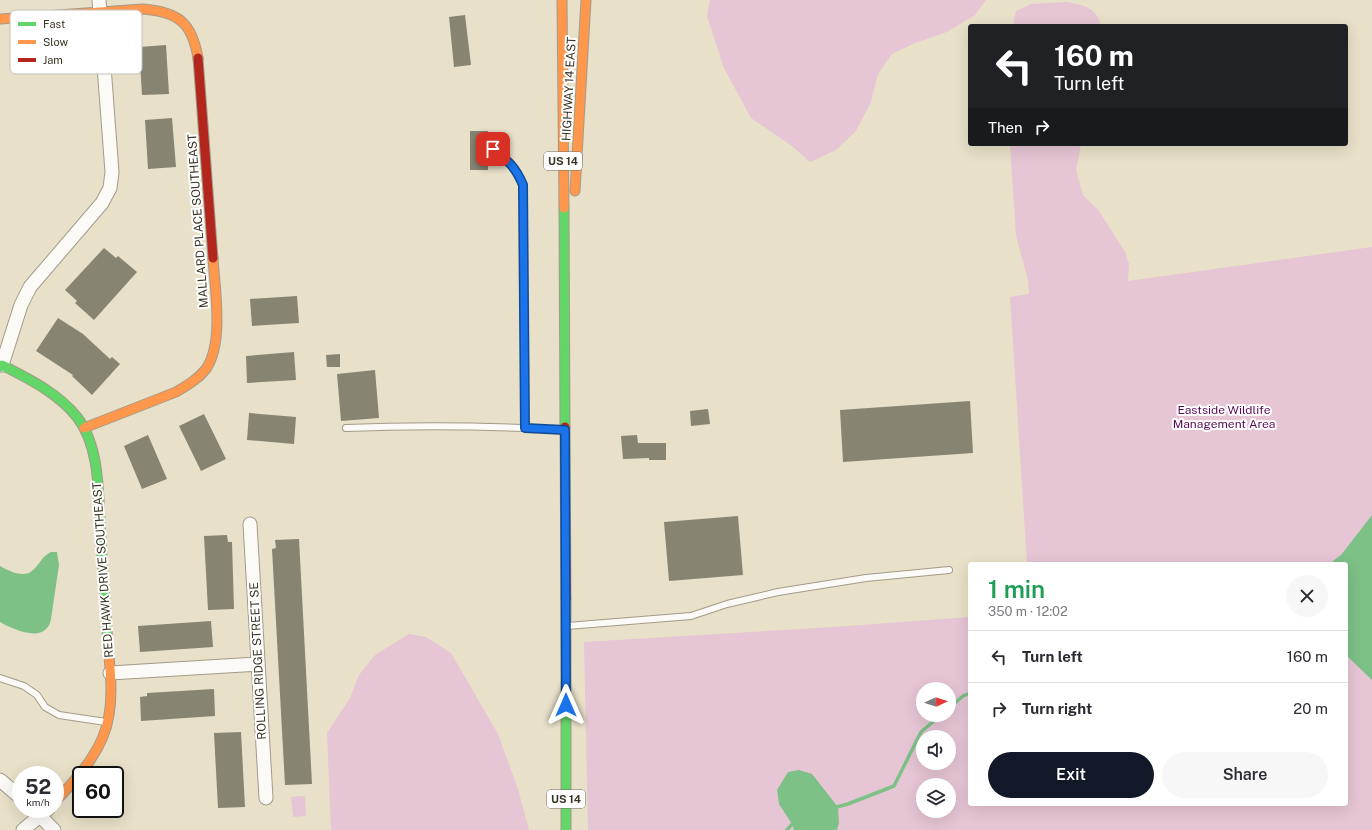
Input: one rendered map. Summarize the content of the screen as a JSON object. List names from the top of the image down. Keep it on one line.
{"streets":{"street":["HIGHWAY 14 EAST","US 14","MALLARD PLACE SOUTHEAST","RED HAWK DRIVE SOUTHEAST","ROLLING RIDGE STREET SE"]},"crossings":[["MALLARD PLACE SOUTHEAST","RED HAWK DRIVE SOUTHEAST"]],"parks":["Eastside Wildlife Management Area"],"legend":["Fast","Slow","Jam"],"north":"right","page":{"turn":["160 m","Turn left"],"then":"Then","heading":["1 min","350 m · 12:02"],"list":[{"name":"Turn left","value":"160 m"},{"name":"Turn right","value":"20 m"}],"buttons":["Exit","Share"],"speed":"52 km/h","limit":"60"}}
